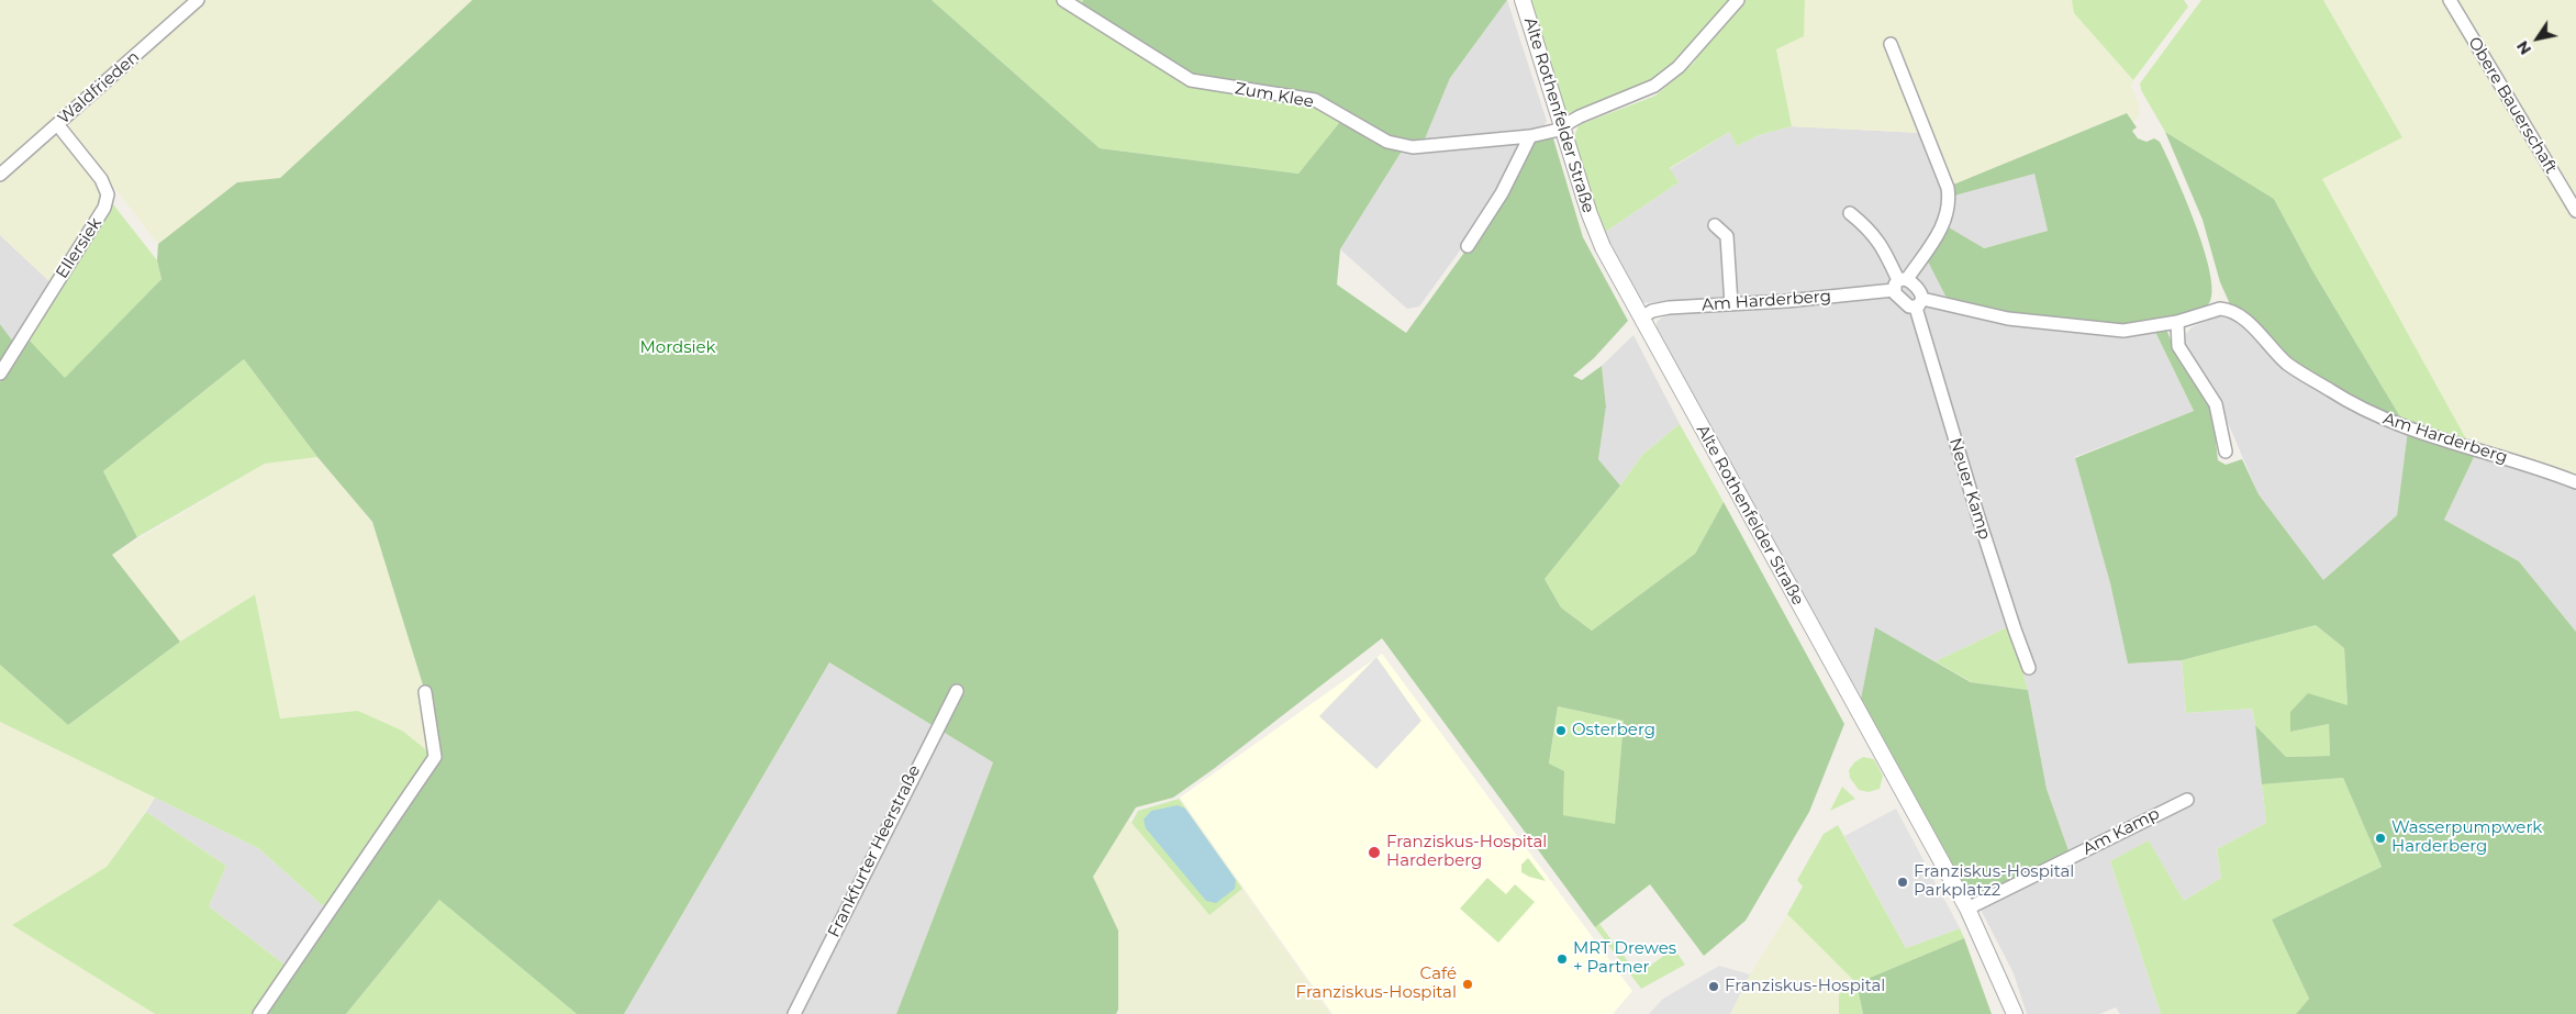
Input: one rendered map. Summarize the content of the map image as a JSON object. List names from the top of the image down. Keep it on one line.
{"streets":{"street":["Waldfrieden","Zum Klee","Obere Bauerschaft","Alte Rothenfelder Straße","Ellersiek","Am Harderberg","Neuer Kamp","Am Kamp","Frankfurter Heerstraße"]},"crossings":[["Waldfrieden","Ellersiek"],["Zum Klee","Alte Rothenfelder Straße"],["Alte Rothenfelder Straße","Am Harderberg"],["Alte Rothenfelder Straße","Am Kamp"],["Am Harderberg","Neuer Kamp"]],"parks":["Mordsiek"],"places":["Osterberg","Wasserpumpwerk Harderberg","Franziskus-Hospital Harderberg","Franziskus-Hospital Parkplatz2","MRT Drewes + Partner","Café Franziskus-Hospital","Franziskus-Hospital"],"north":"bottom left"}
